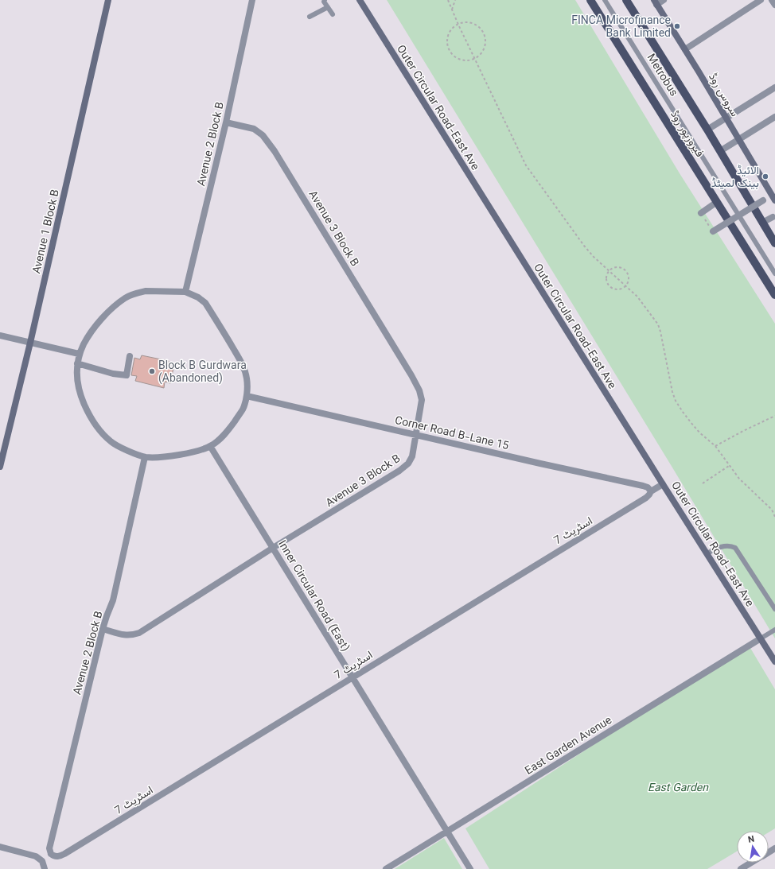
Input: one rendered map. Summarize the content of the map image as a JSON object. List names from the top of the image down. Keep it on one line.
{"streets":{"main road":["فیروزپور روڈ"],"street":["سروس روڈ","Outer Circular Road-East Ave","Avenue 2 Block B","Avenue 3 Block B","Avenue 1 Block B","Corner Road B-Lane 15","اسٹریٹ 7","Inner Circular Road (East)","East Garden Avenue"],"lane":["Metrobus"]},"crossings":[["Outer Circular Road-East Ave","اسٹریٹ 7"],["Outer Circular Road-East Ave","East Garden Avenue"],["Avenue 2 Block B","Avenue 3 Block B"],["Avenue 2 Block B","اسٹریٹ 7"],["Avenue 3 Block B","Corner Road B-Lane 15"],["Avenue 3 Block B","Inner Circular Road (East)"],["Corner Road B-Lane 15","اسٹریٹ 7"],["اسٹریٹ 7","Inner Circular Road (East)"],["Inner Circular Road (East)","East Garden Avenue"]],"parks":["East Garden"],"places":["FINCA Microfinance Bank Limited","الائیڈ بینک لمیٹڈ","Block B Gurdwara (Abandoned)"],"north":"top"}
